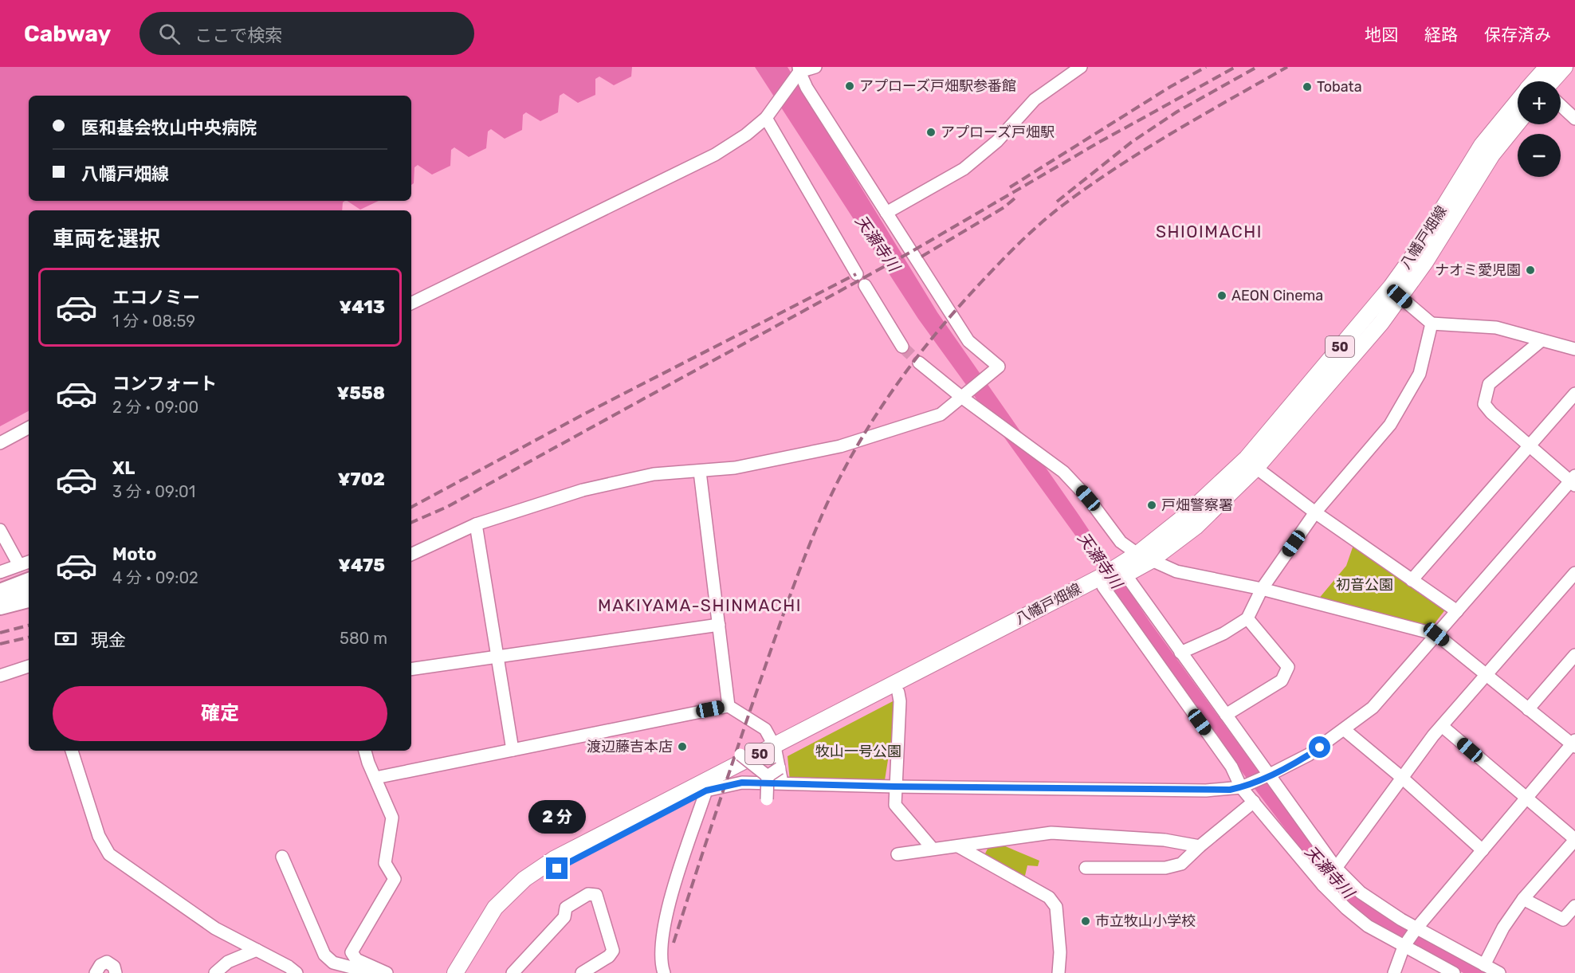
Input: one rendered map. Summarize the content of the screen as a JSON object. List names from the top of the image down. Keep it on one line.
{"streets":{"main road":["八幡戸畑線","50"]},"districts":["SHIOIMACHI","MAKIYAMA-SHINMACHI"],"water":["天瀬寺川"],"parks":["初音公園","牧山一号公園"],"places":["アプローズ戸畑駅参番館","Tobata","アプローズ戸畑駅","ナオミ愛児園","AEON Cinema","戸畑警察署","渡辺藤吉本店","市立牧山小学校"],"page":{"header":"Cabway","search":"ここで検索","nav":["地図","経路","保存済み"],"map_buttons":["+","−"],"banner":["医和基会牧山中央病院","八幡戸畑線"],"heading":"車両を選択","list":[{"name":"エコノミー","note":"1 分 · 08:59","value":"¥413"},{"name":"コンフォート","note":"2 分 · 09:00","value":"¥558"},{"name":"XL","note":"3 分 · 09:01","value":"¥702"},{"name":"Moto","note":"4 分 · 09:02","value":"¥475"}],"pay":["現金","580 m"],"buttons":"確定","bubble":"2 分"}}
